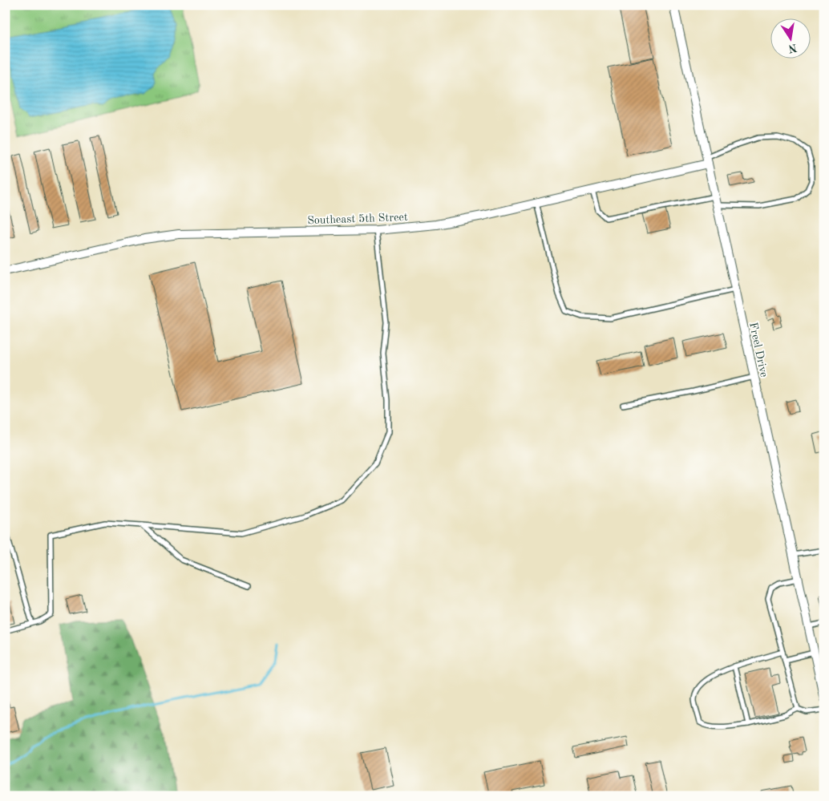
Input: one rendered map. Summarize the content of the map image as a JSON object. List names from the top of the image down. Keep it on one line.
{"streets":{"street":["Southeast 5th Street","Freel Drive"]},"crossings":[["Southeast 5th Street","Freel Drive"]],"north":"bottom"}
